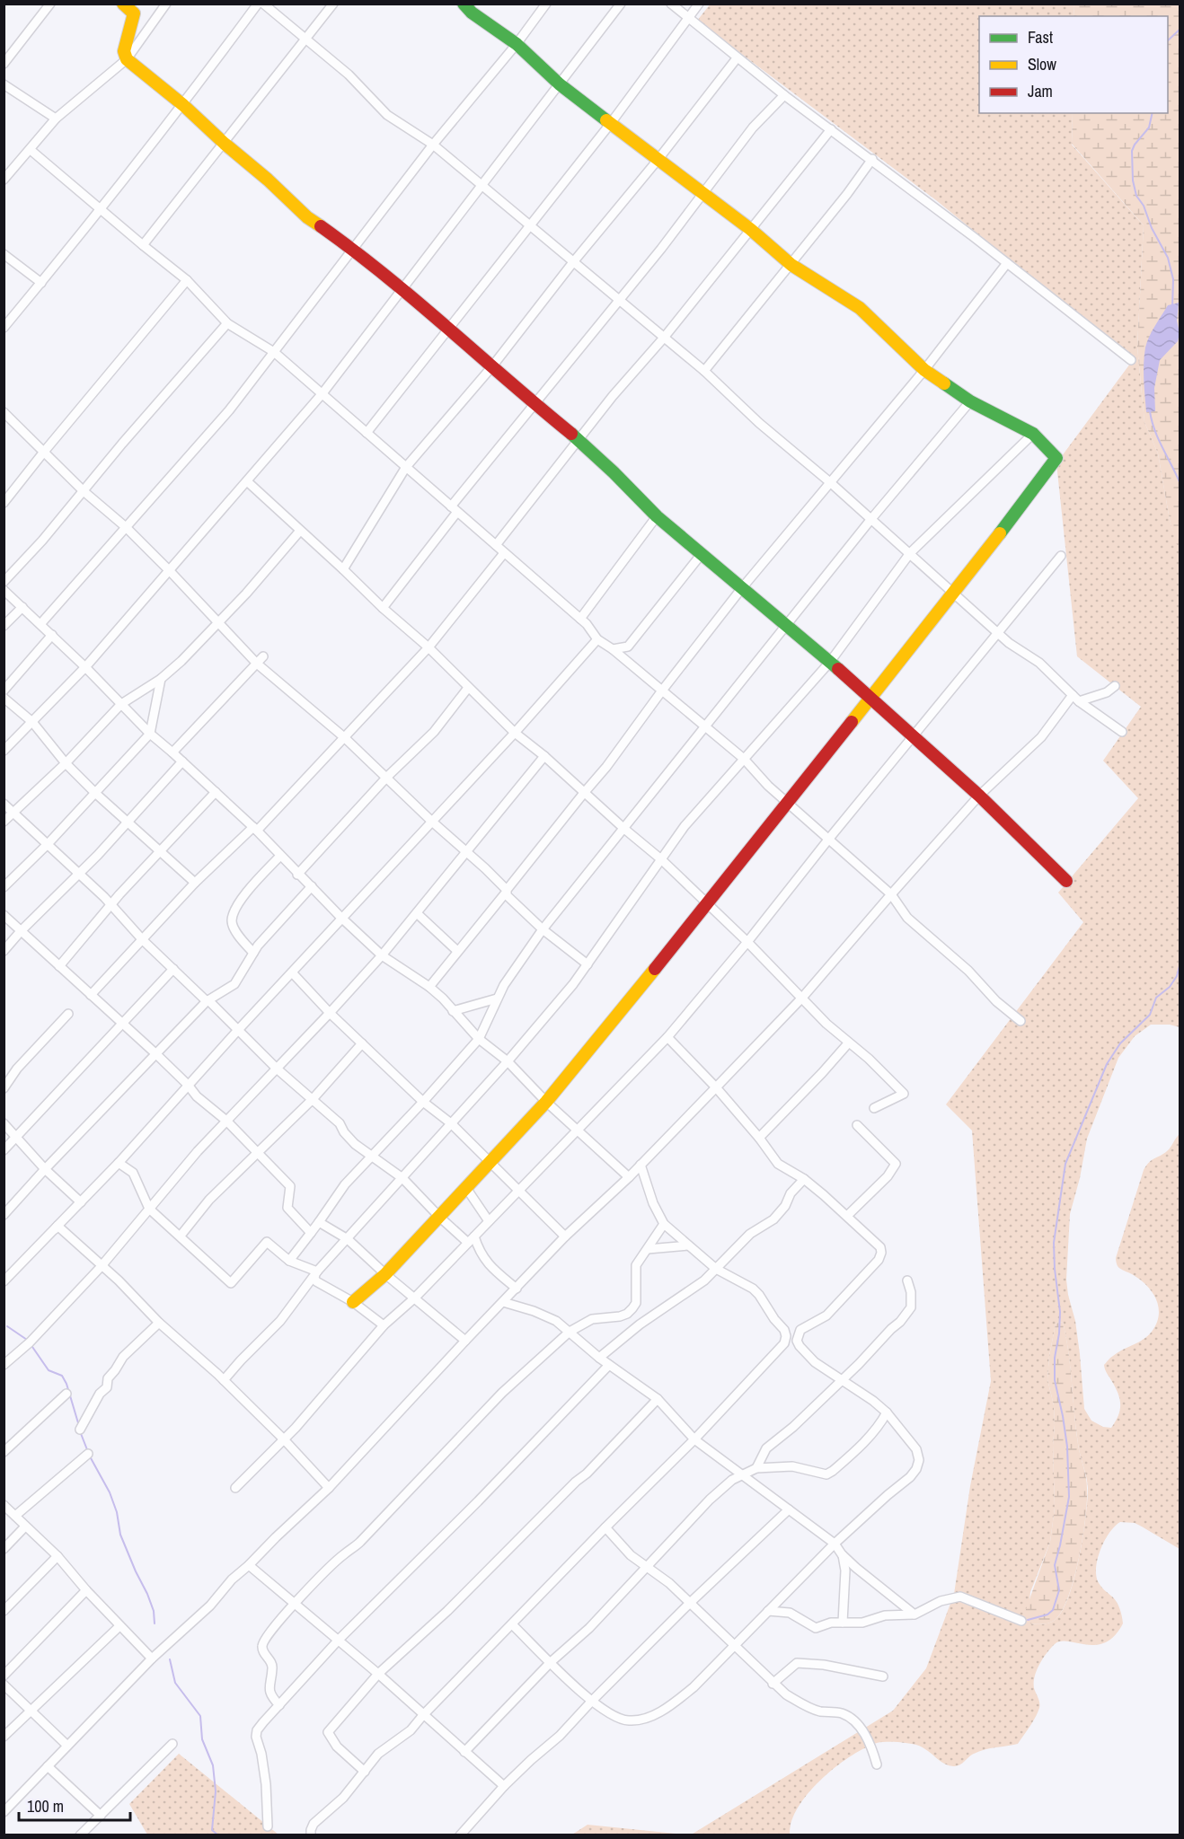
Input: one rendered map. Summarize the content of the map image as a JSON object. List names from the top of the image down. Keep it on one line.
{"legend":["Fast","Slow","Jam"],"scale_bar":"100 m"}
